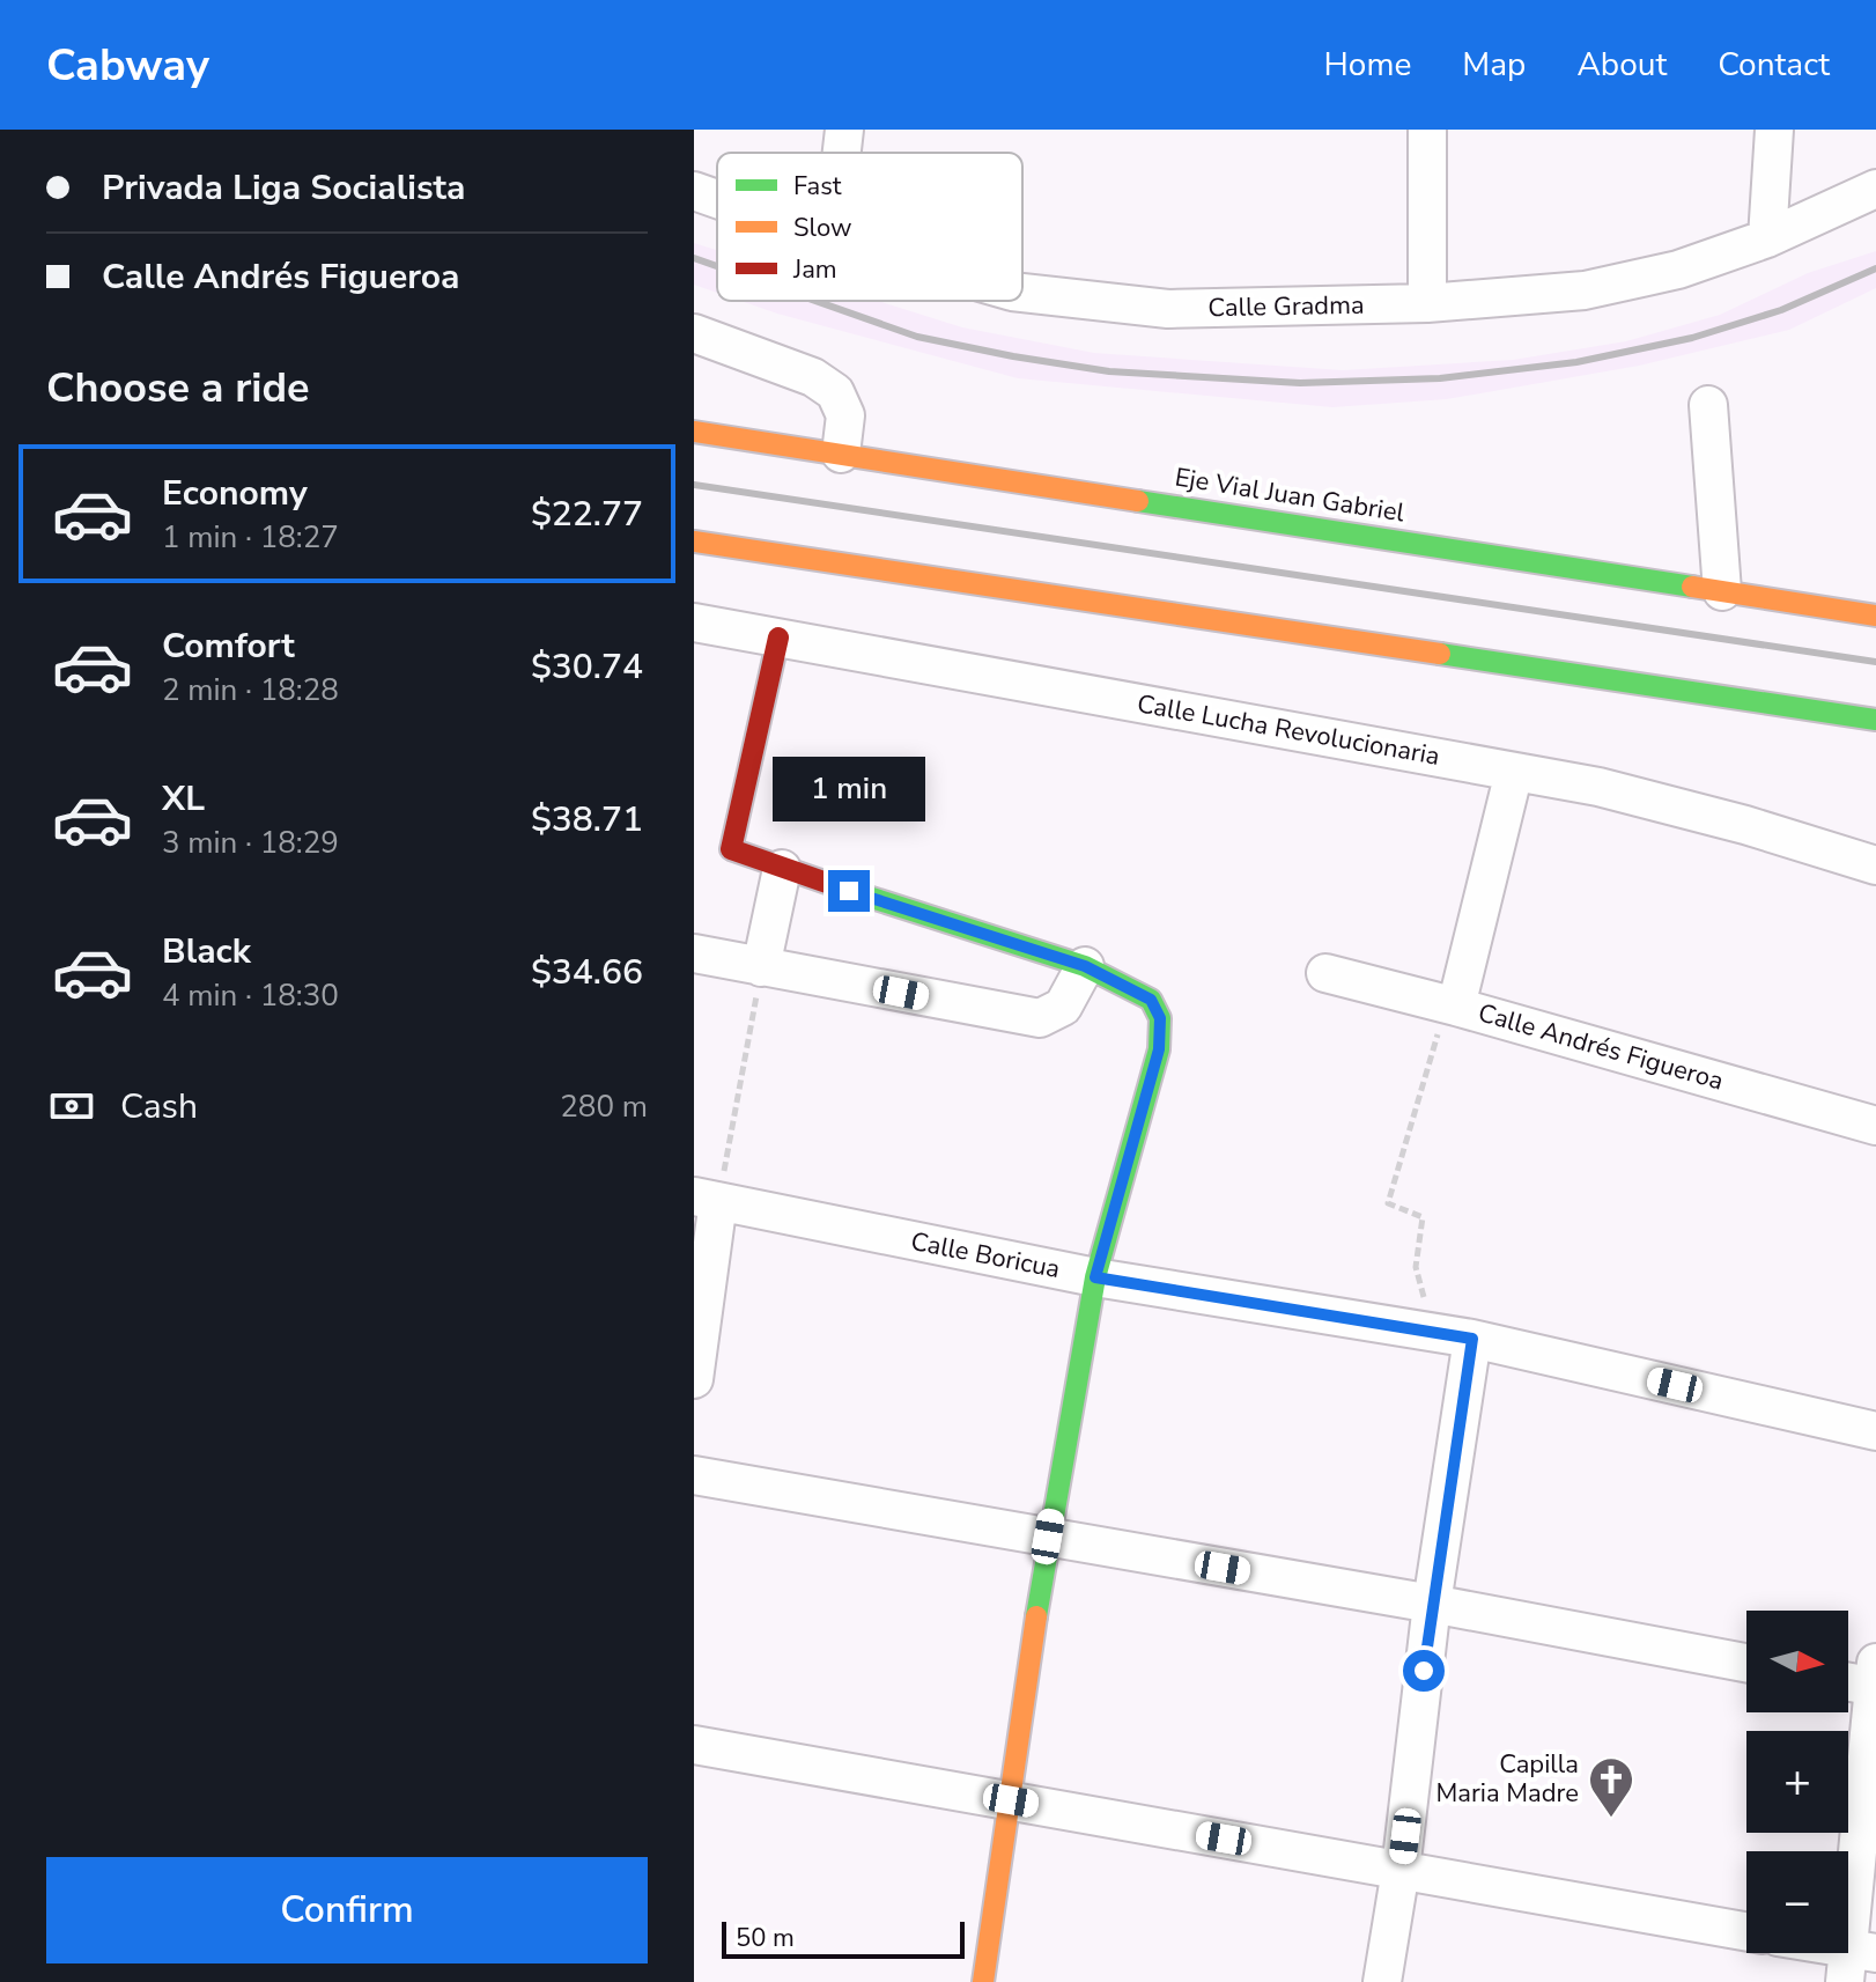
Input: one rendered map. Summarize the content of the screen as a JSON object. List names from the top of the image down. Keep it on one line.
{"streets":{"main road":["Eje Vial Juan Gabriel"],"street":["Calle Gradma","Calle Lucha Revolucionaria","Calle Andrés Figueroa","Calle Boricua"]},"places":{"church":["Capilla Maria Madre"]},"legend":["Fast","Slow","Jam"],"scale_bar":"50 m","north":"right","page":{"header":"Cabway","nav":["Home","Map","About","Contact"],"banner":["Privada Liga Socialista","Calle Andrés Figueroa"],"heading":"Choose a ride","list":[{"name":"Economy","note":"1 min · 18:27","value":"$22.77"},{"name":"Comfort","note":"2 min · 18:28","value":"$30.74"},{"name":"XL","note":"3 min · 18:29","value":"$38.71"},{"name":"Black","note":"4 min · 18:30","value":"$34.66"}],"bubble":"1 min","pay":["Cash","280 m"],"map_buttons":["+","−"],"buttons":"Confirm","scale":"50 m"}}
